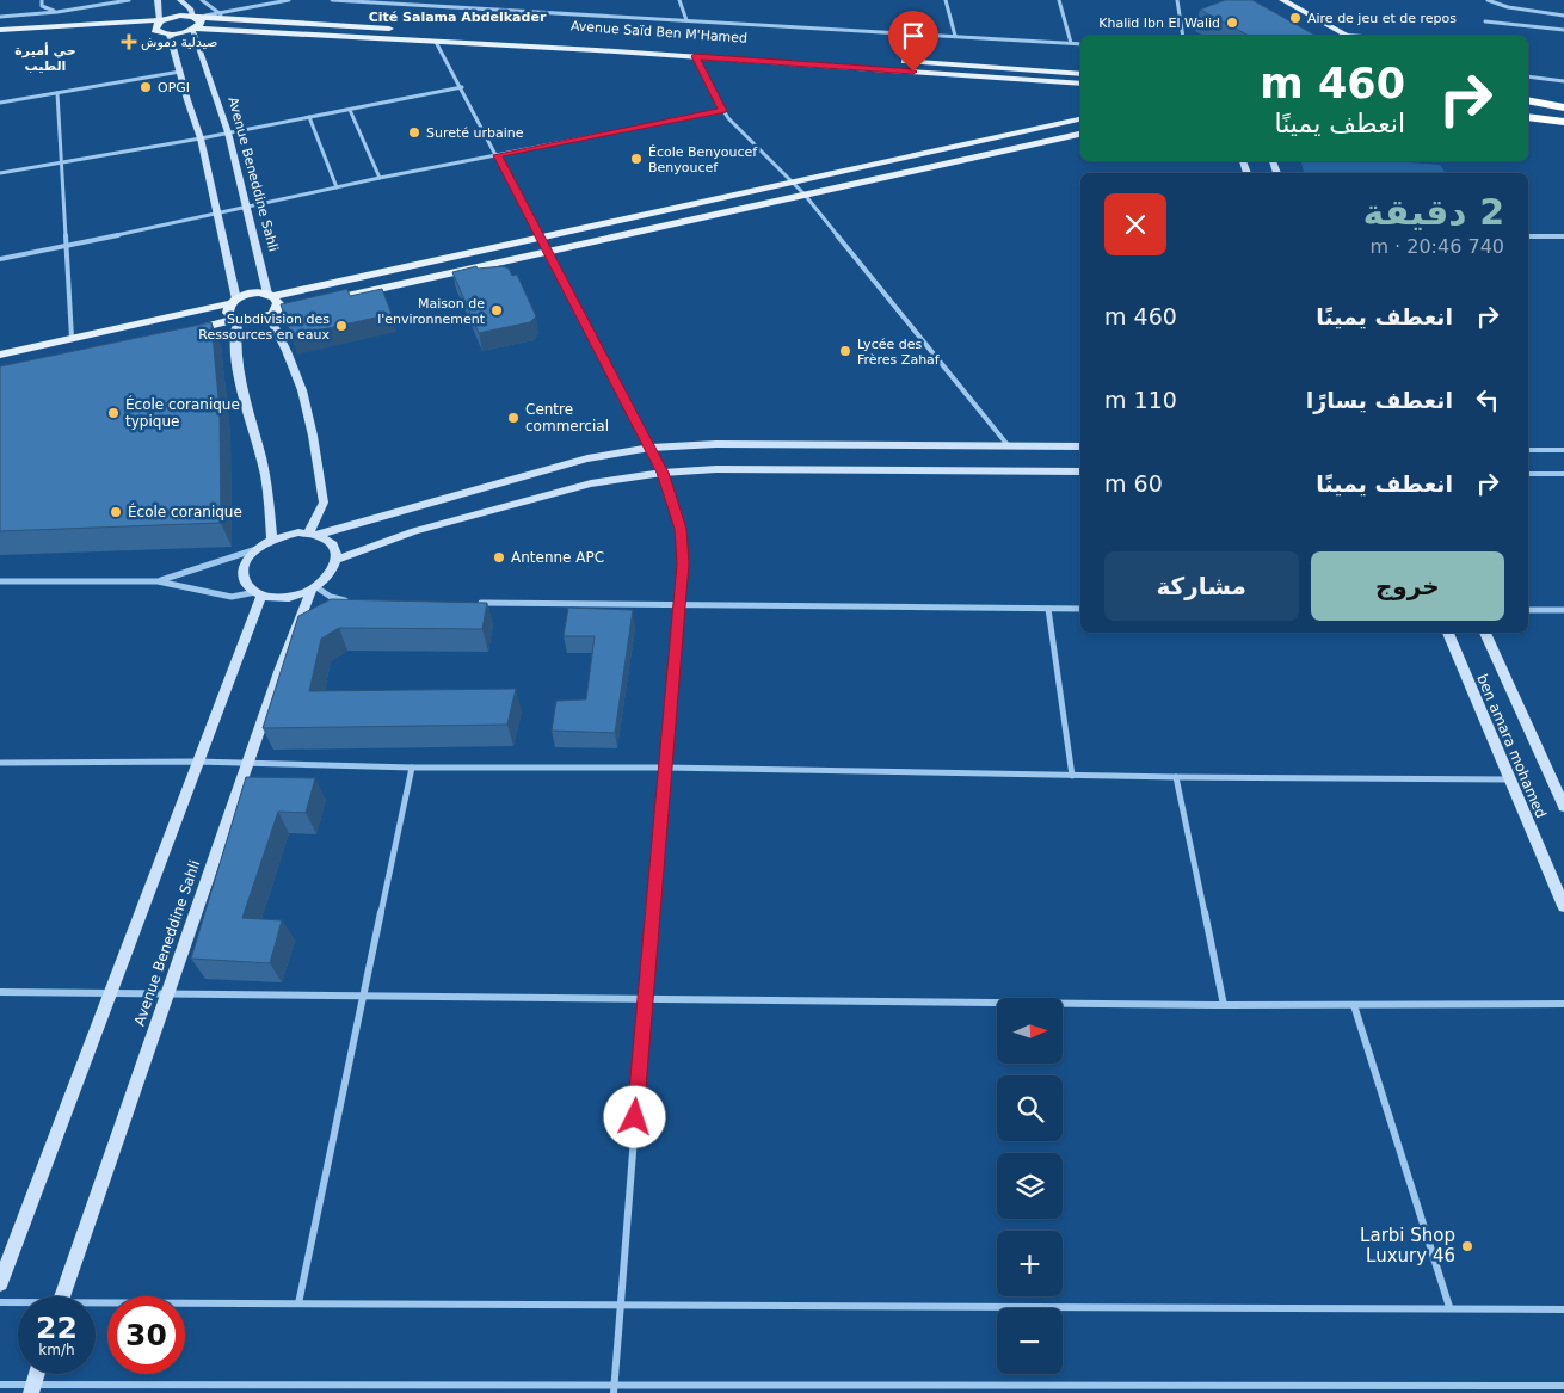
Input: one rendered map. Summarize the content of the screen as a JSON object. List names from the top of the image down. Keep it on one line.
{"streets":{"main road":["Avenue Saïd Ben M'Hamed"],"street":["Avenue Beneddine Sahli","ben amara mohamed"]},"crossings":[["Avenue Saïd Ben M'Hamed","Avenue Beneddine Sahli"]],"districts":["Cité Salama Abdelkader","حي أميرة الطيب"],"places":{"other":["Aire de jeu et de repos","Khalid Ibn El Walid","OPGI","Sureté urbaine","École Benyoucef Benyoucef","Maison de l'environnement","Subdivision des Ressources en eaux","Lycée des Frères Zahaf","École coranique typique","Centre commercial","École coranique","Antenne APC","Larbi Shop Luxury 46"],"health":["صيدلية دموش"]},"north":"right","page":{"turn":["460 m","انعطف يمينًا"],"heading":["2 دقيقة","740 m · 20:46"],"list":[{"name":"انعطف يمينًا","value":"460 m"},{"name":"انعطف يسارًا","value":"110 m"},{"name":"انعطف يمينًا","value":"60 m"}],"buttons":["خروج","مشاركة"],"map_buttons":["+","−"],"speed":"22 km/h","limit":"30"}}
